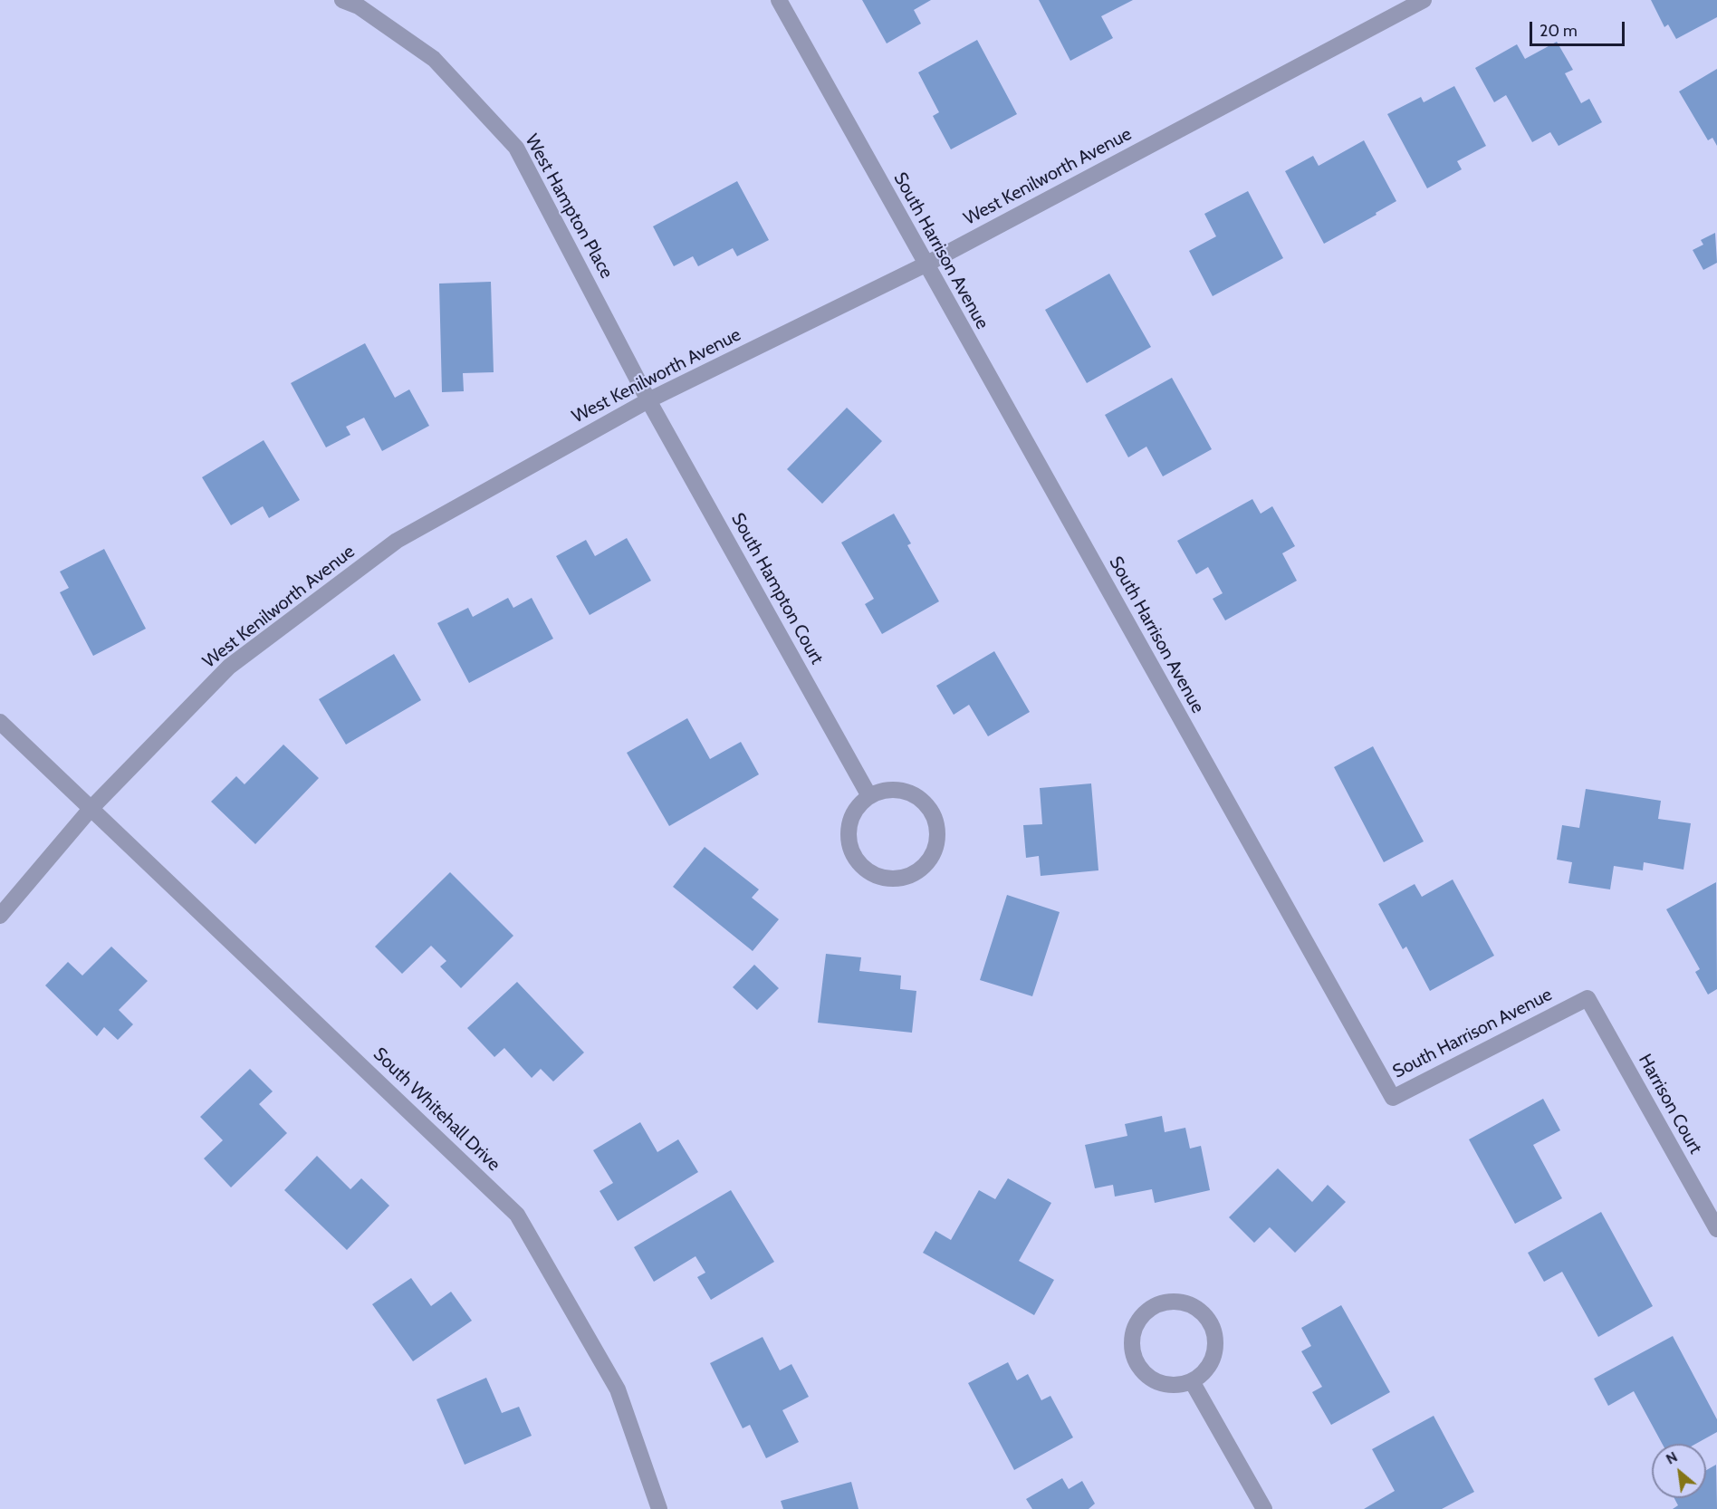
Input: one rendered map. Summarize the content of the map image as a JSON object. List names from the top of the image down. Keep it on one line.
{"streets":{"street":["West Kenilworth Avenue","West Hampton Place","South Harrison Avenue","South Hampton Court","Harrison Court","South Whitehall Drive"]},"crossings":[["West Kenilworth Avenue","West Hampton Place"],["West Kenilworth Avenue","South Harrison Avenue"],["West Kenilworth Avenue","South Hampton Court"],["West Kenilworth Avenue","South Whitehall Drive"],["West Hampton Place","South Hampton Court"],["South Harrison Avenue","Harrison Court"]],"scale_bar":"20 m","north":"top left"}
